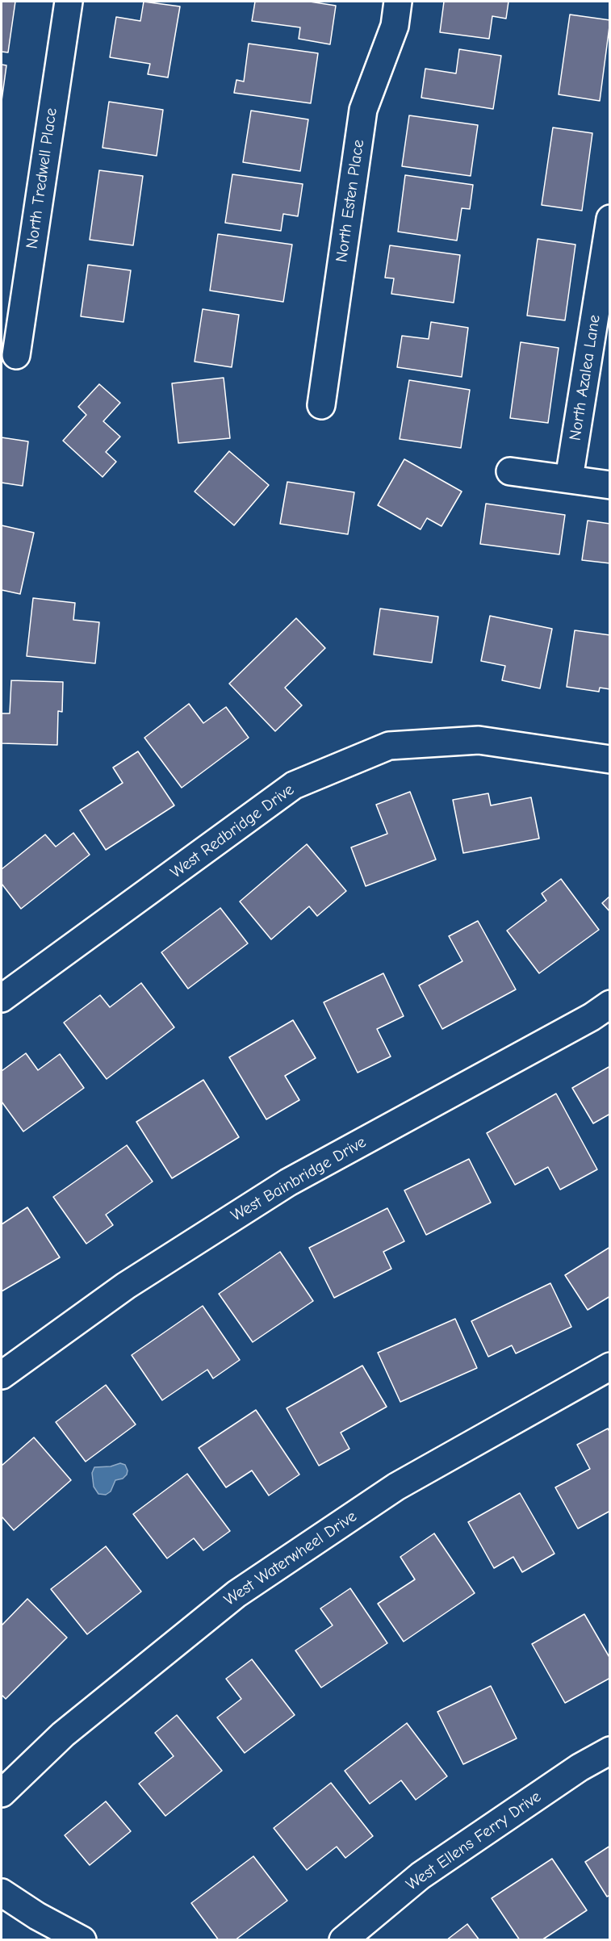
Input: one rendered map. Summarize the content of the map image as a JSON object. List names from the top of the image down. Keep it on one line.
{"streets":{"street":["North Tredwell Place","North Esten Place","North Azalea Lane","West Redbridge Drive","West Bainbridge Drive","West Waterwheel Drive","West Ellens Ferry Drive"]}}
